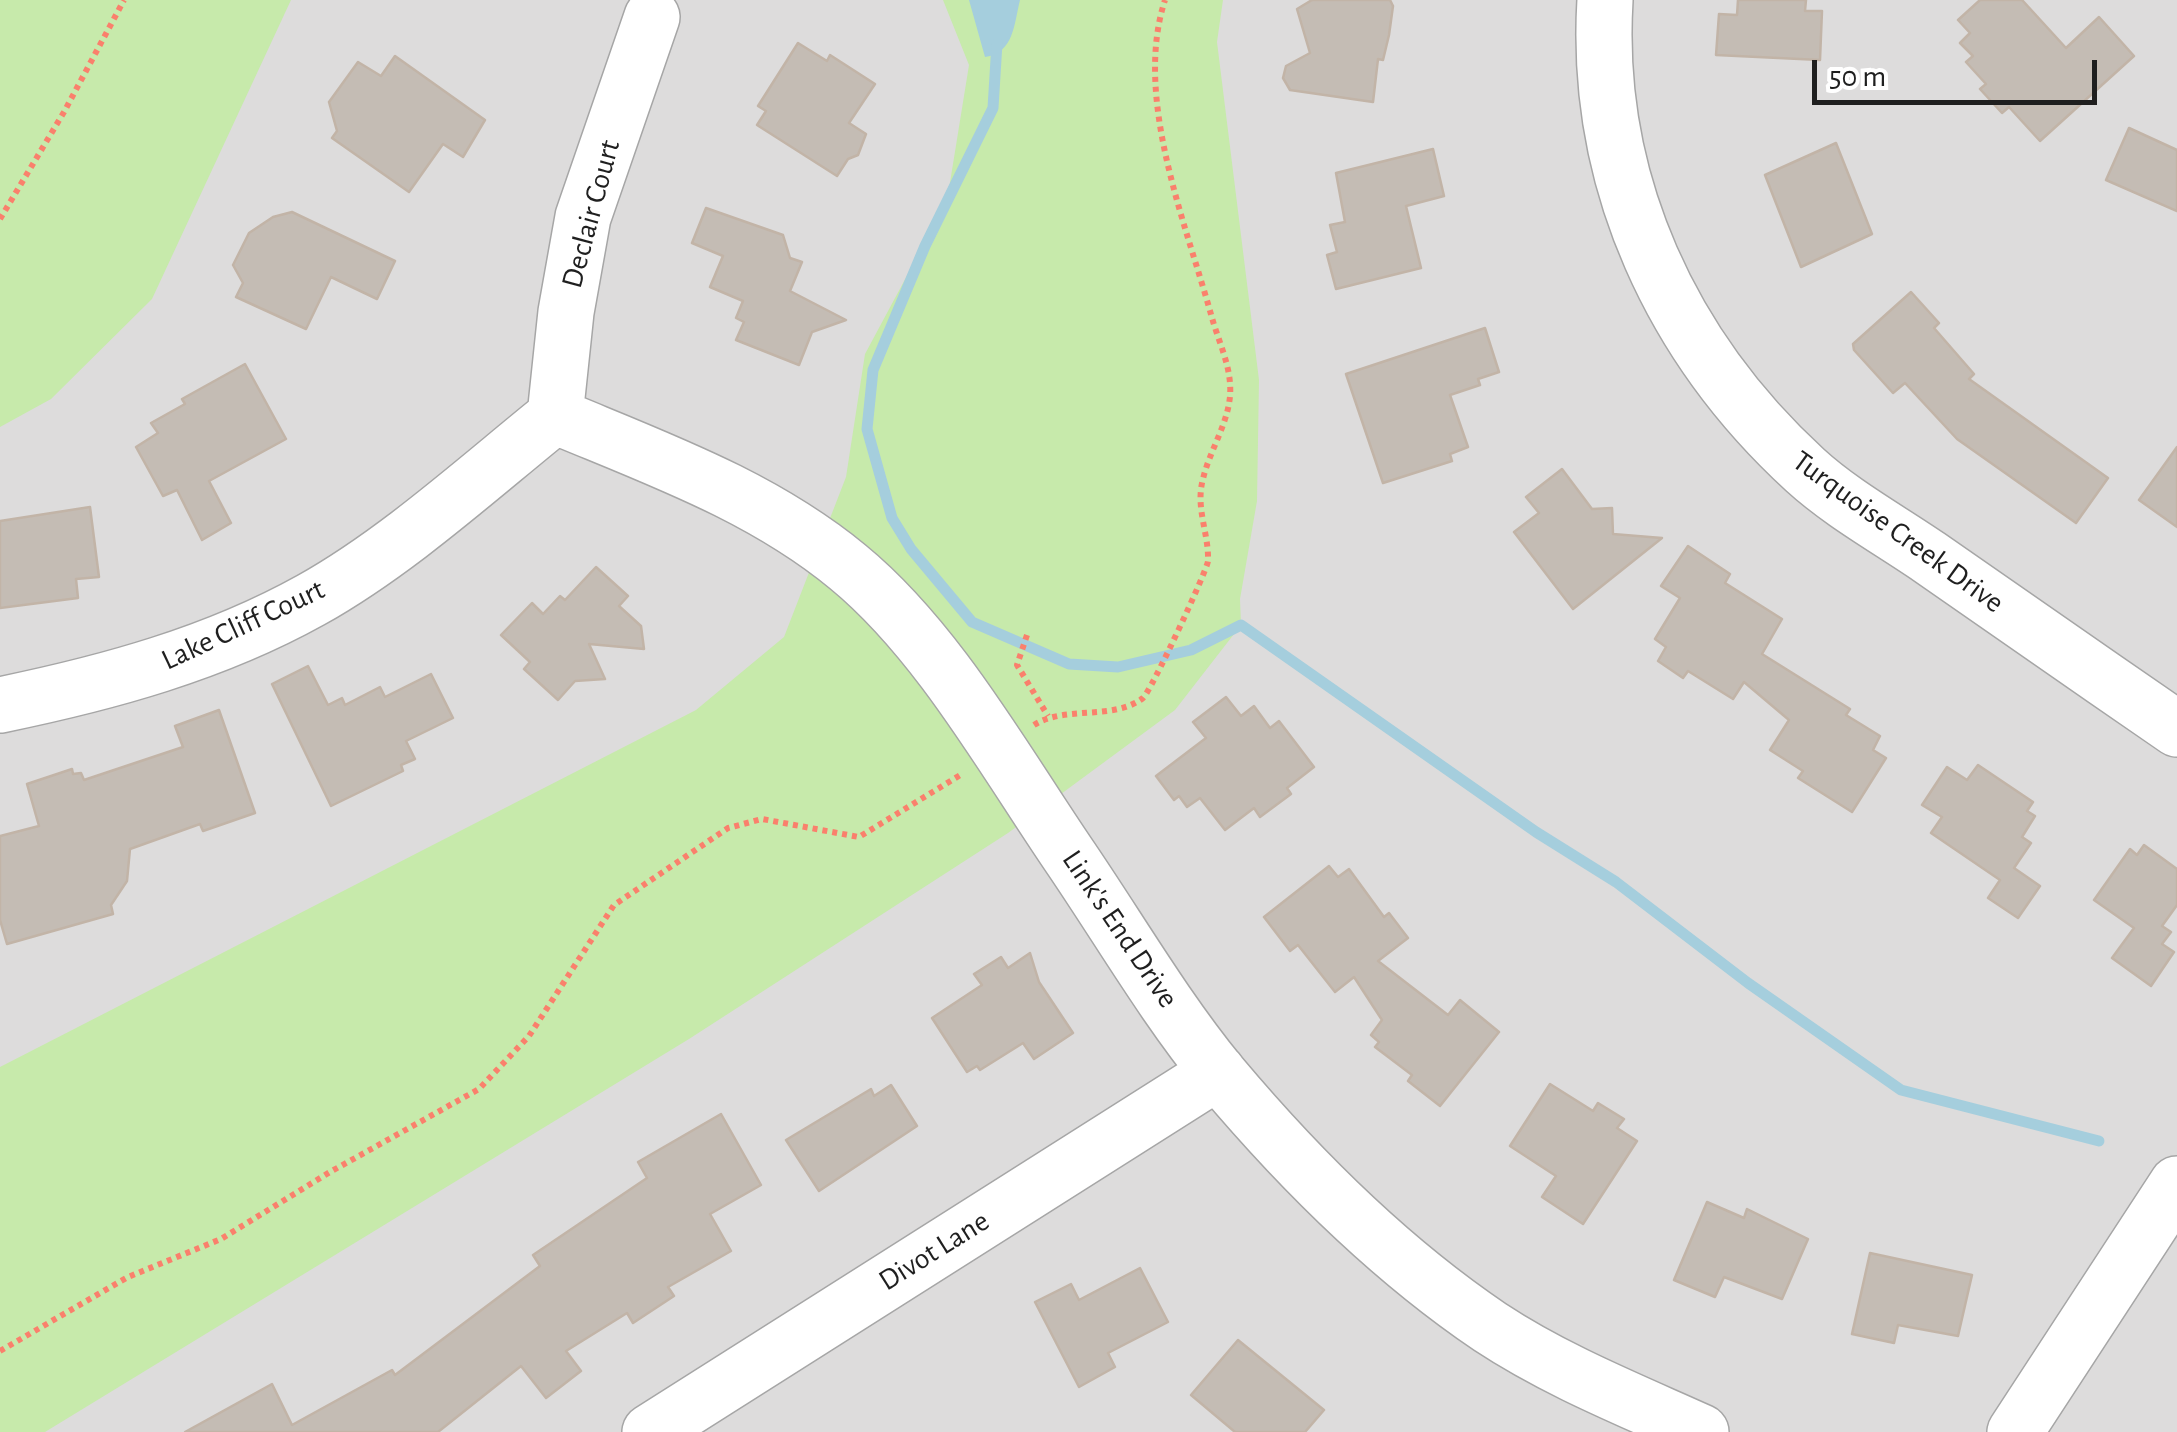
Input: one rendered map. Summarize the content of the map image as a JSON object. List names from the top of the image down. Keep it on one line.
{"streets":{"street":["Declair Court","Turquoise Creek Drive","Lake Cliff Court","Link's End Drive","Divot Lane"]},"crossings":[["Declair Court","Lake Cliff Court"],["Declair Court","Link's End Drive"],["Lake Cliff Court","Link's End Drive"],["Link's End Drive","Divot Lane"]],"scale_bar":"50 m"}
